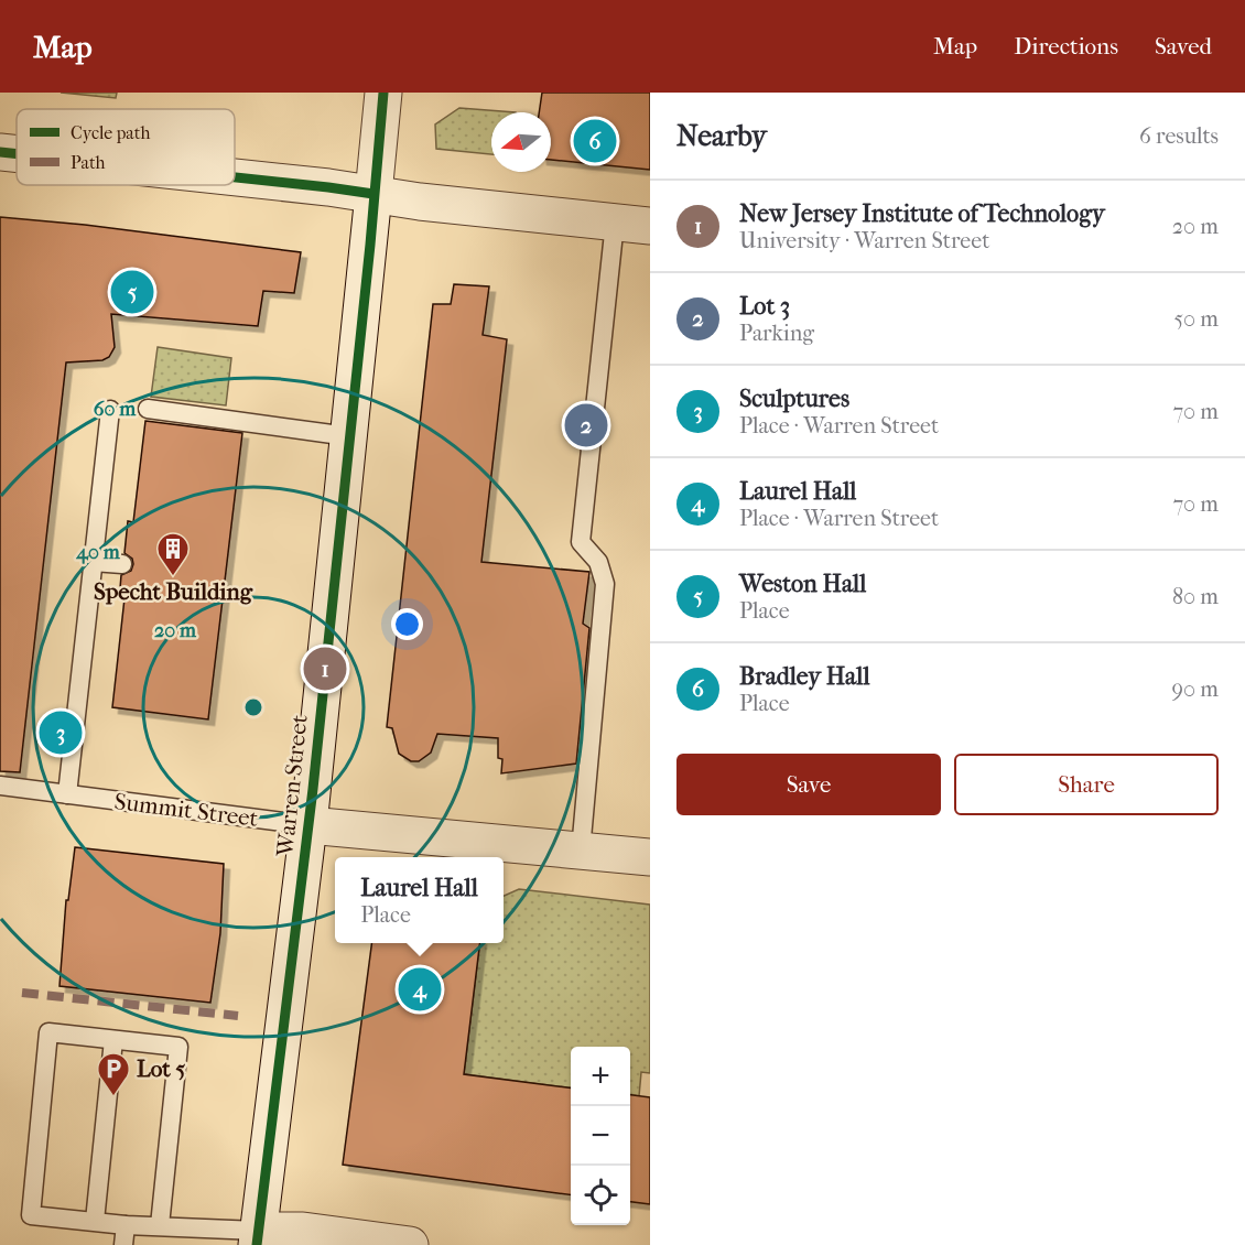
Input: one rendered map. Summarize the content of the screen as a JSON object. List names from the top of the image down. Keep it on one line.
{"streets":{"street":["Warren Street","Summit Street"]},"crossings":[["Warren Street","Summit Street"]],"places":{"building":["Specht Building"],"parking":["Lot 5"]},"legend":["Cycle path","Path"],"north":"left","page":{"header":"Map","nav":["Map","Directions","Saved"],"heading":["Nearby","6 results"],"pins":["6","5","2","1","3","4"],"list":[{"mark":"1","name":"New Jersey Institute of Technology","note":"University · Warren Street","value":"20 m"},{"mark":"2","name":"Lot 3","note":"Parking","value":"50 m"},{"mark":"3","name":"Sculptures","note":"Place · Warren Street","value":"70 m"},{"mark":"4","name":"Laurel Hall","note":"Place · Warren Street","value":"70 m"},{"mark":"5","name":"Weston Hall","note":"Place","value":"80 m"},{"mark":"6","name":"Bradley Hall","note":"Place","value":"90 m"}],"buttons":["Save","Share"],"popup":["Laurel Hall","Place"],"map_buttons":["+","−"]},"rings":["60 m","40 m","20 m"]}
